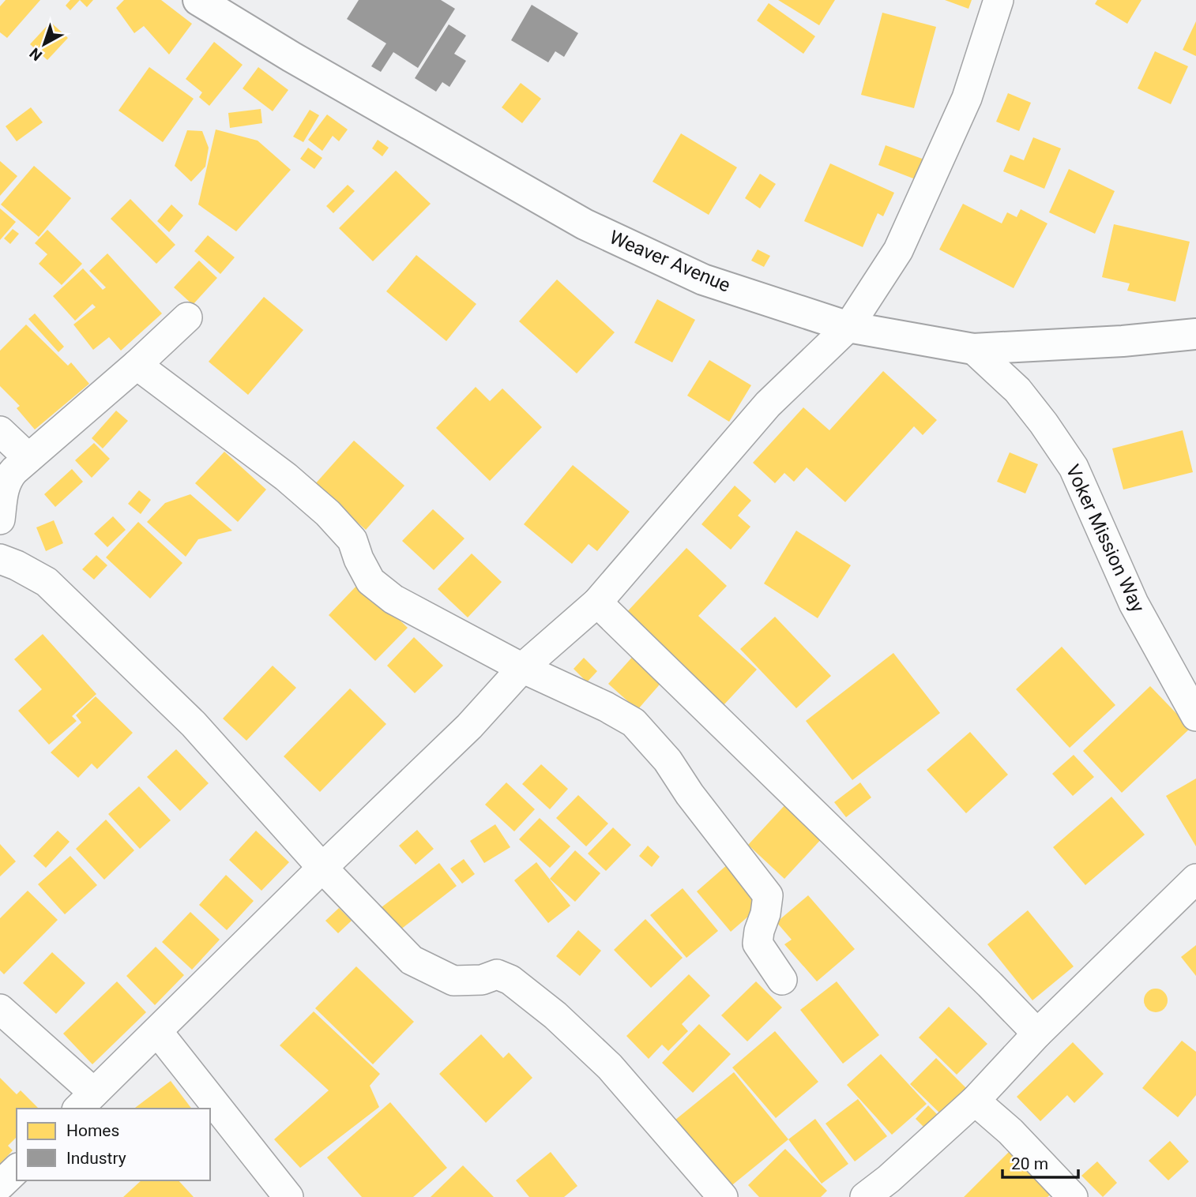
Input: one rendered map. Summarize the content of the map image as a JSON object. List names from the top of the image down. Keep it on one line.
{"streets":{"street":["Weaver Avenue","Voker Mission Way"]},"crossings":[["Weaver Avenue","Voker Mission Way"]],"legend":["Homes","Industry"],"scale_bar":"20 m","north":"bottom left"}
